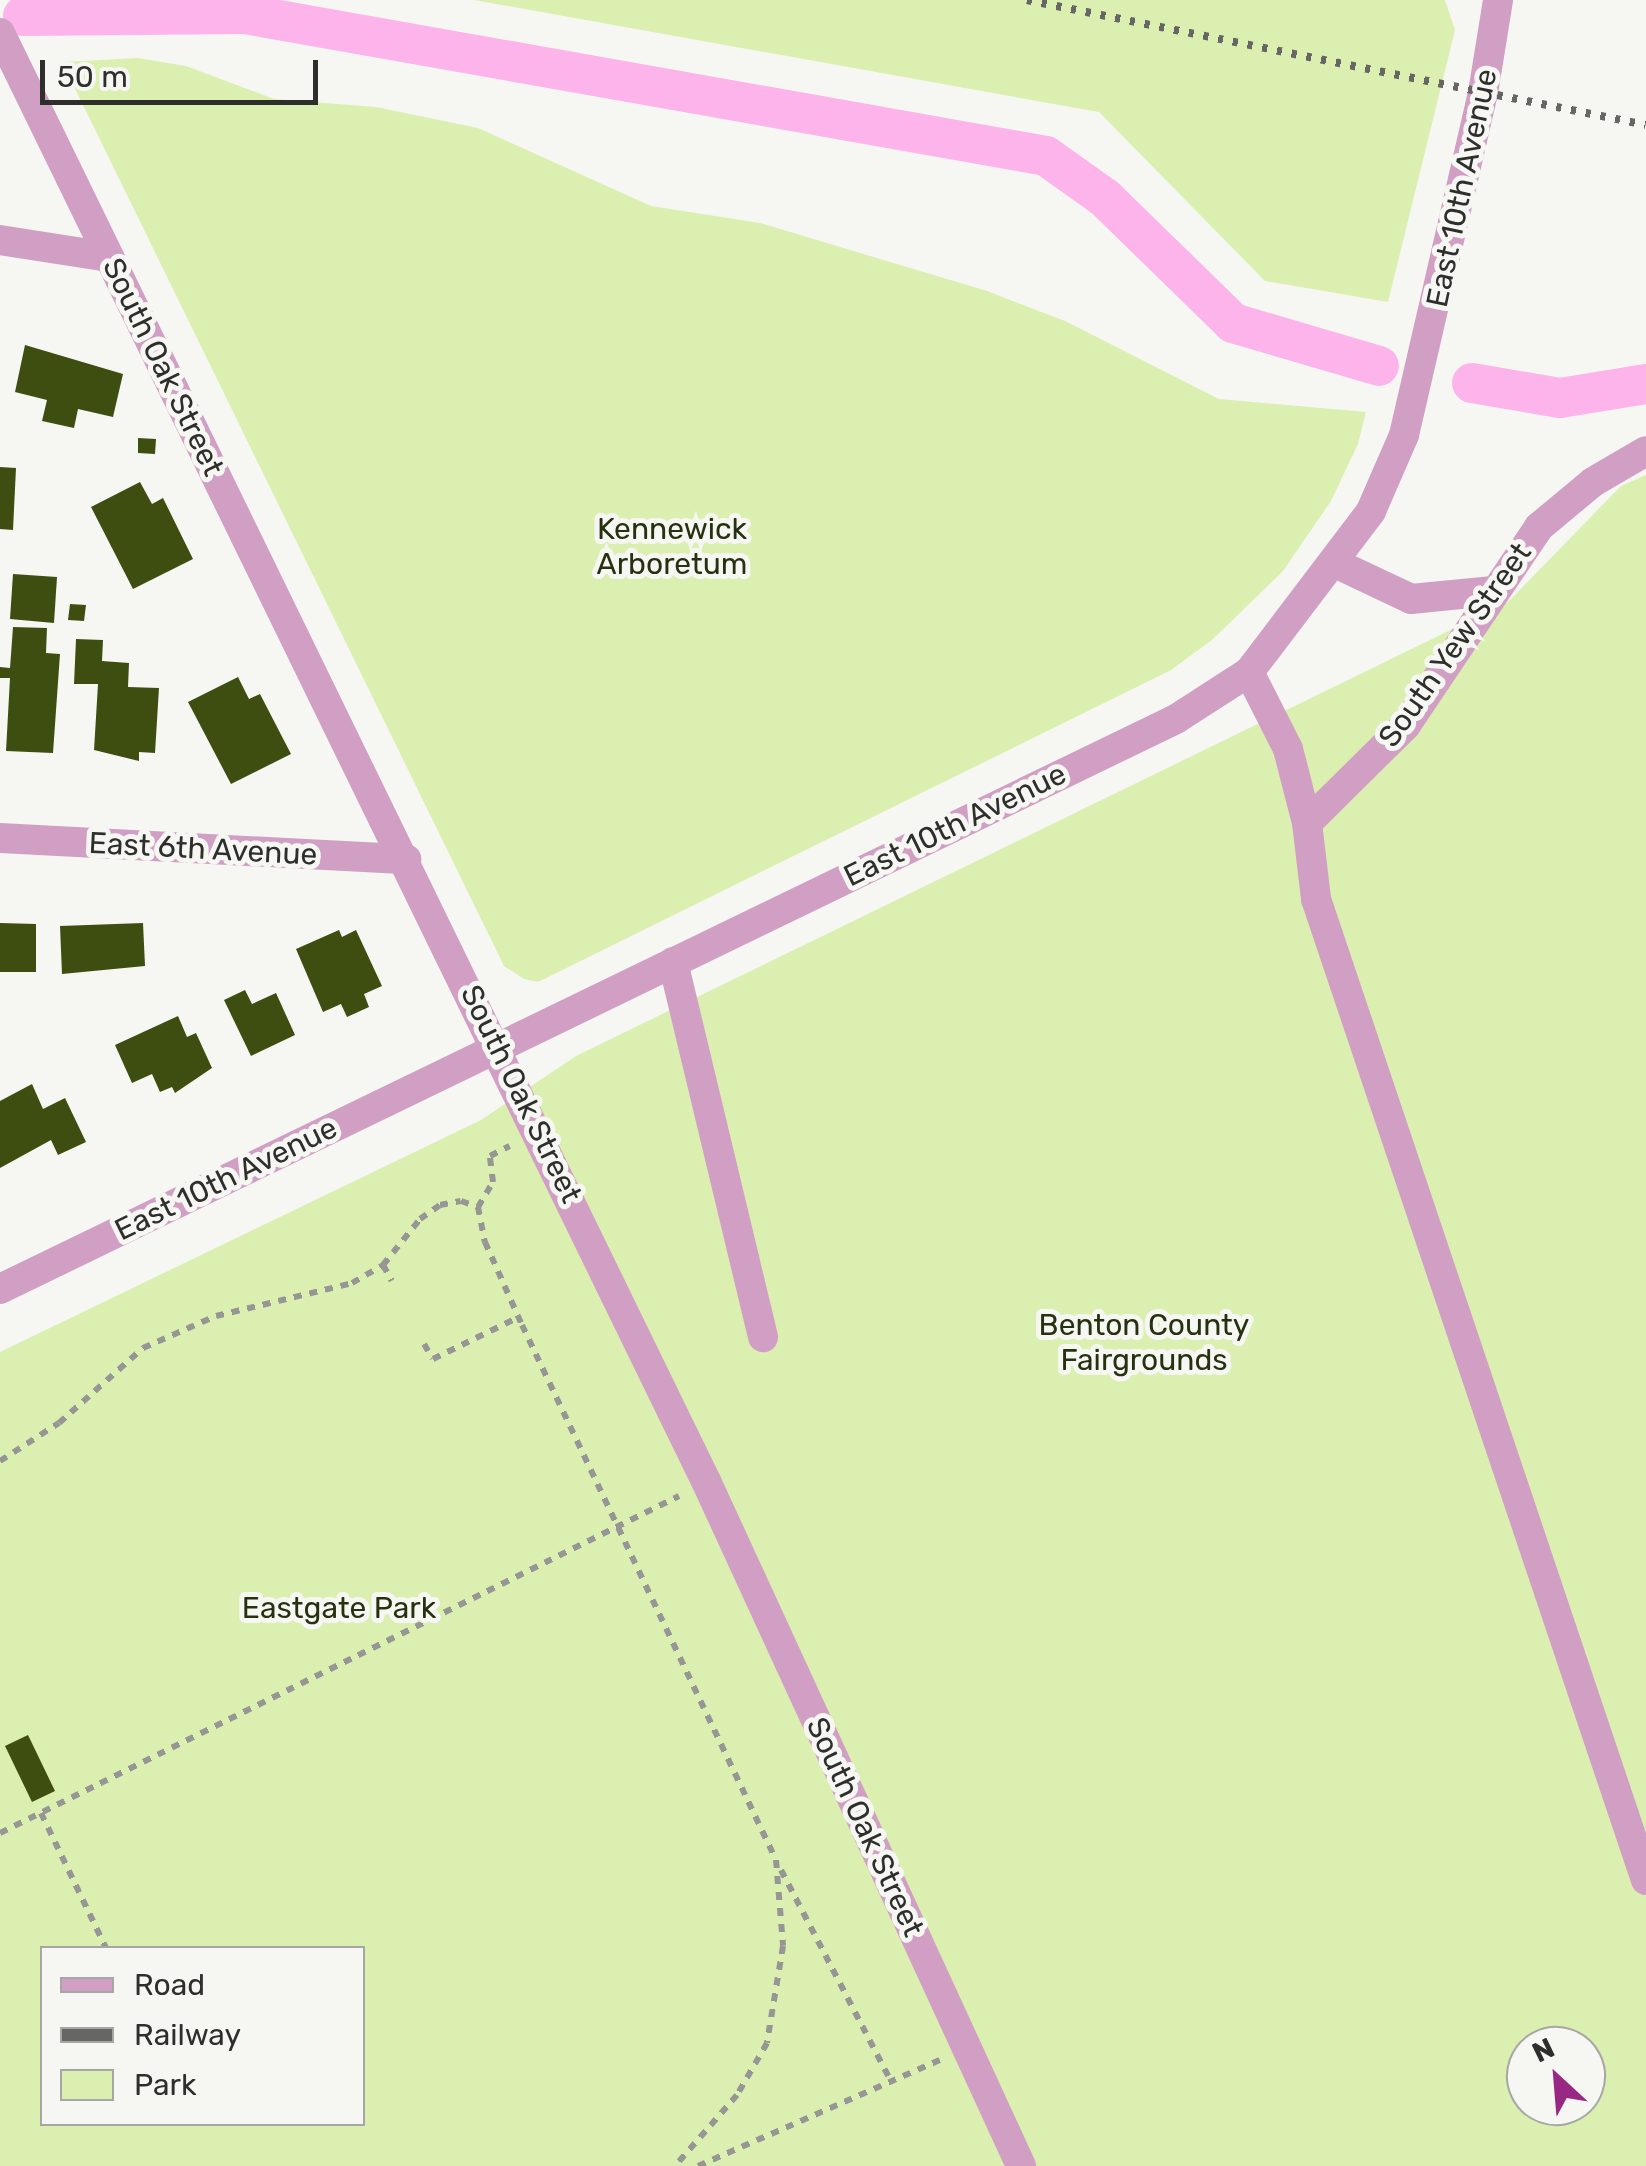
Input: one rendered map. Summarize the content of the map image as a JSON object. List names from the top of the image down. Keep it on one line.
{"streets":{"street":["East 10th Avenue","South Oak Street","South Yew Street","East 6th Avenue"]},"crossings":[["East 10th Avenue","South Oak Street"],["South Oak Street","East 6th Avenue"]],"parks":["Kennewick Arboretum","Benton County Fairgrounds","Eastgate Park"],"legend":["Road","Railway","Park"],"scale_bar":"50 m","north":"top left"}
